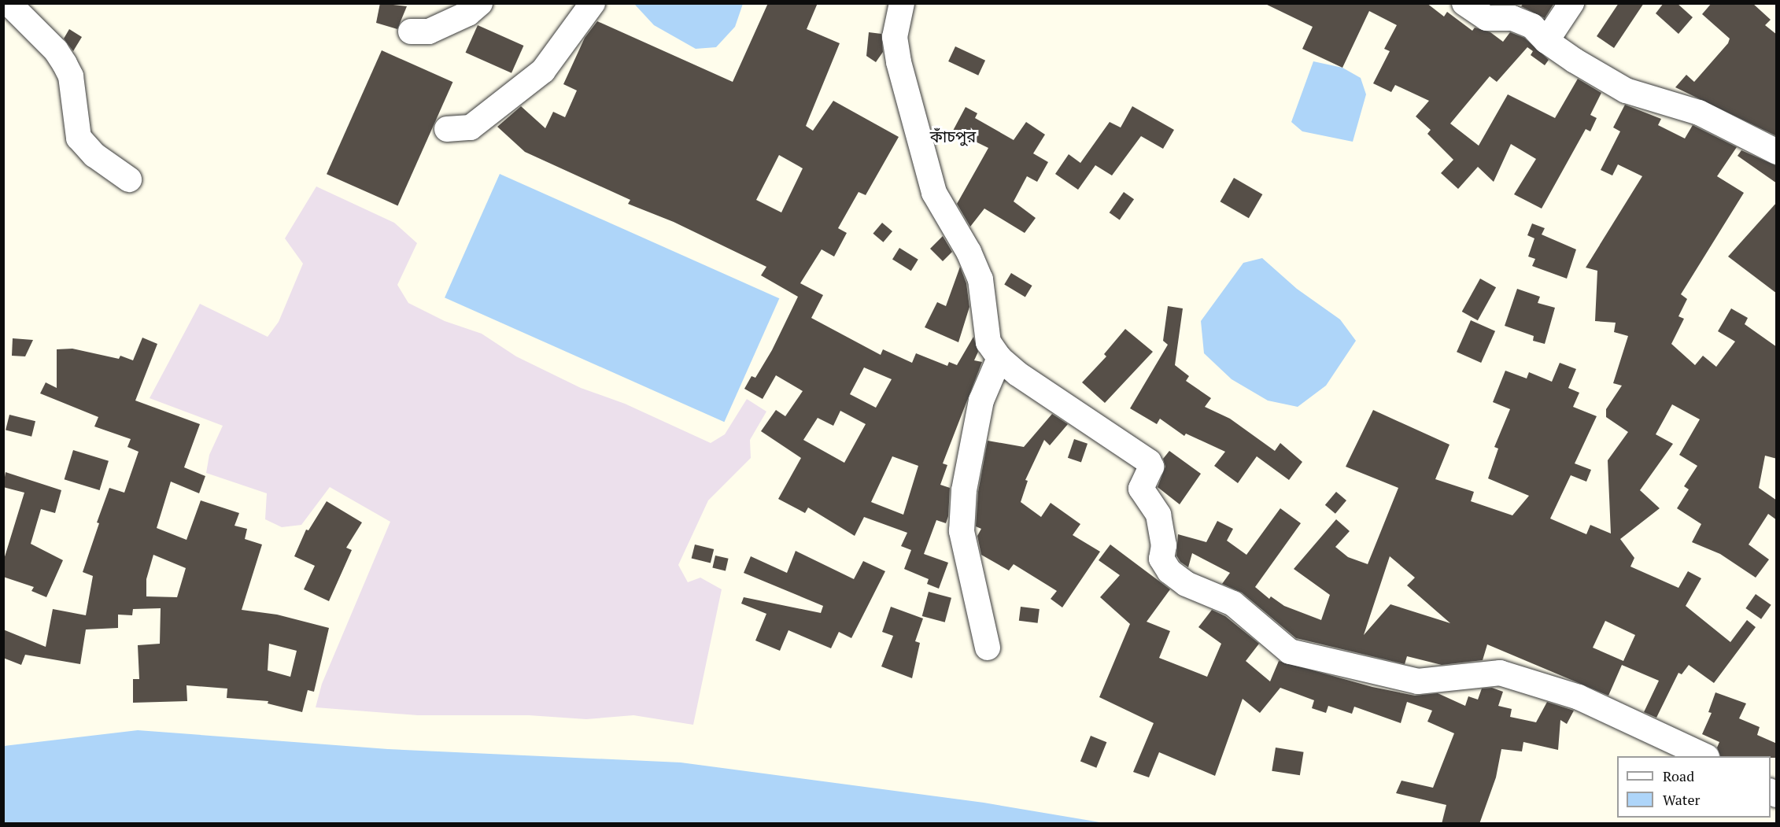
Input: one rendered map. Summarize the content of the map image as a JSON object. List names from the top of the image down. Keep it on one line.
{"districts":["কাঁচপুর"],"legend":["Road","Water"]}
